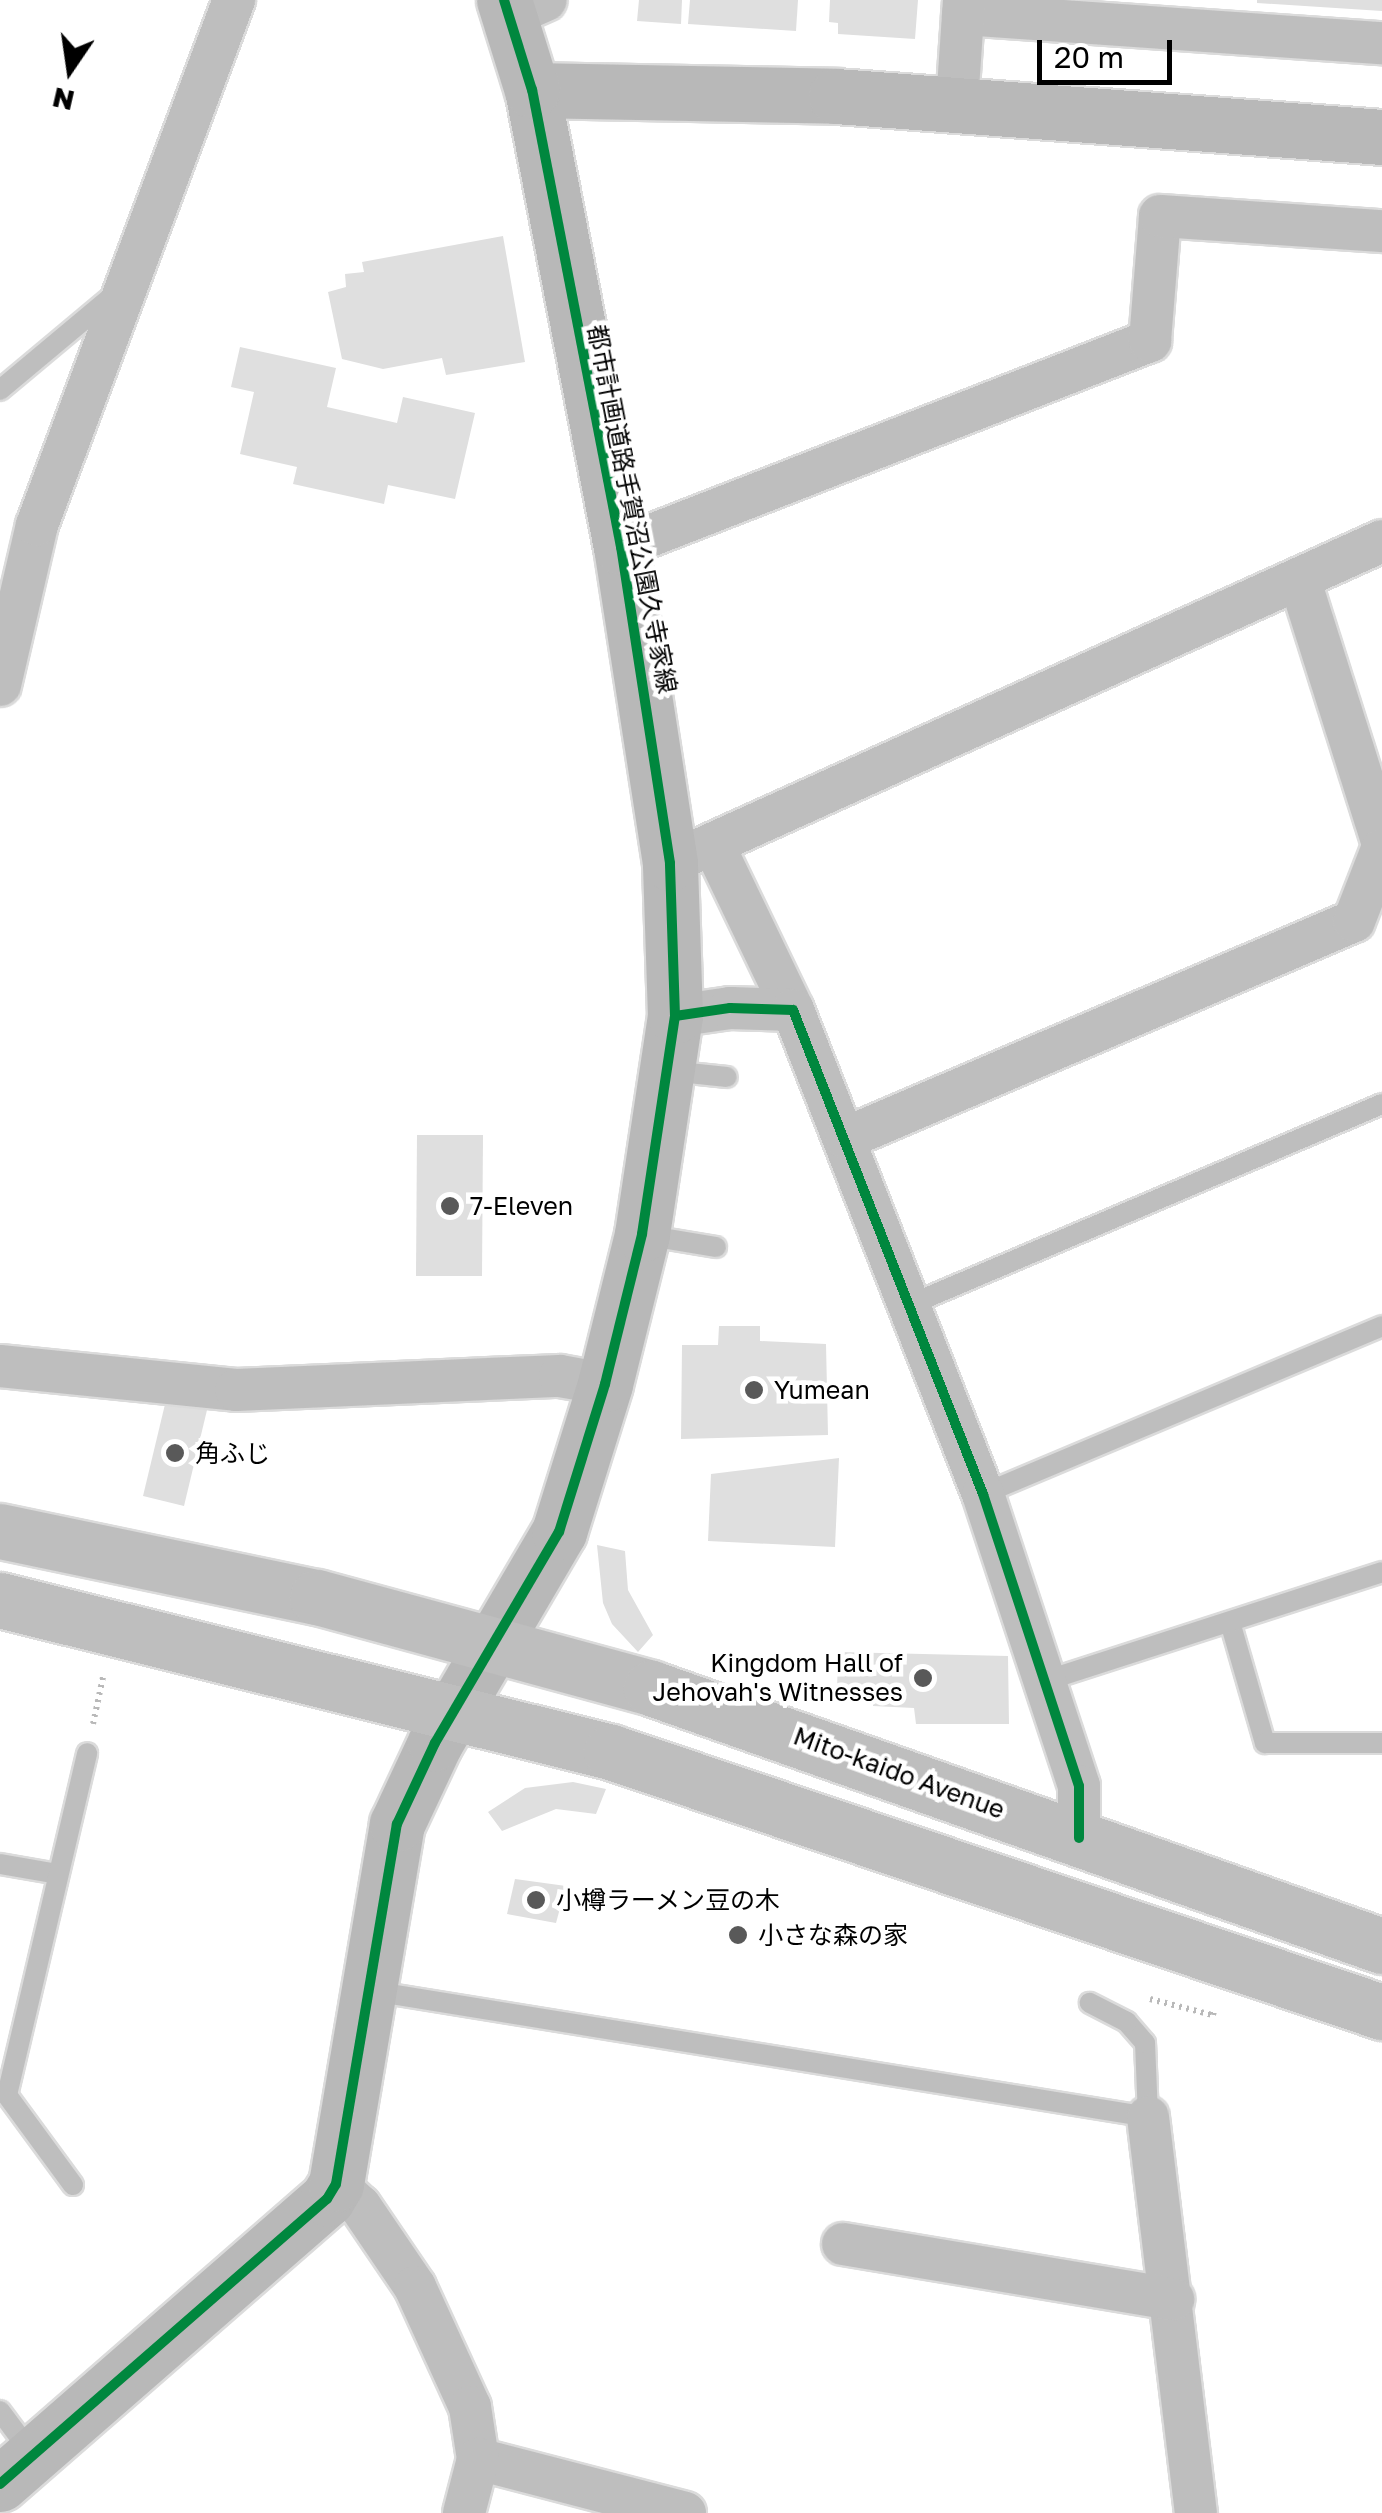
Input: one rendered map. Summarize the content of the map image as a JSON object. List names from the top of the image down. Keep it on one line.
{"streets":{"highway":["Mito-kaido Avenue"],"street":["都市計画道路手賀沼公園久寺家線"]},"crossings":[["都市計画道路手賀沼公園久寺家線","Mito-kaido Avenue"]],"places":["7-Eleven","Yumean","角ふじ","Kingdom Hall of Jehovah's Witnesses","小樽ラーメン豆の木","小さな森の家"],"scale_bar":"20 m","north":"bottom"}
